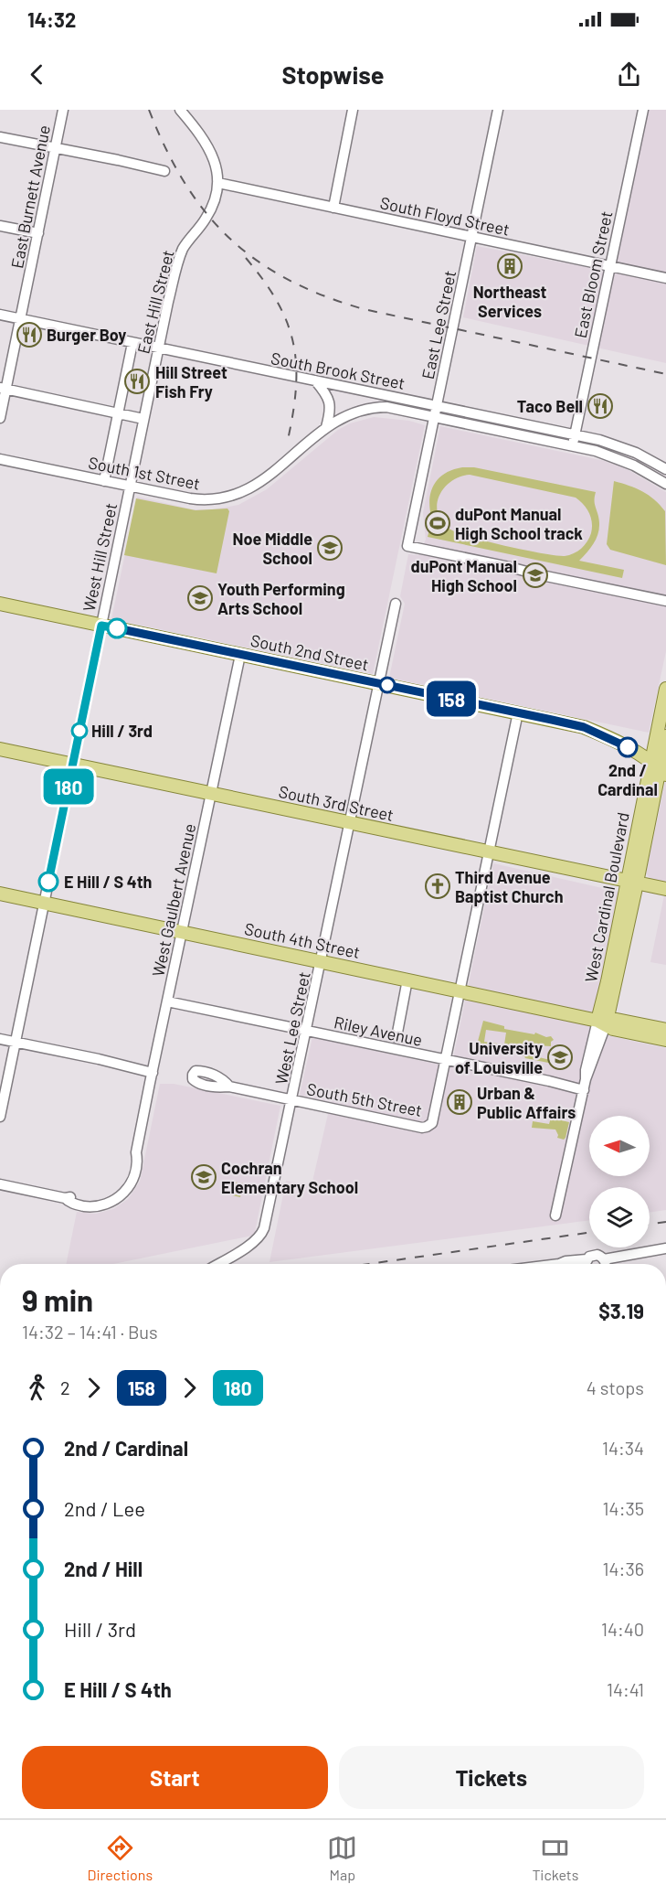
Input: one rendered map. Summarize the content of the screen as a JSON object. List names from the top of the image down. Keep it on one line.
{"streets":{"main road":["South 2nd Street","South 3rd Street","West Cardinal Boulevard","South 4th Street"],"street":["East Burnett Avenue","South Floyd Street","East Bloom Street","East Hill Street","East Lee Street","South Brook Street","South 1st Street","West Hill Street","West Gaulbert Avenue","West Lee Street","Riley Avenue","South 5th Street"]},"crossings":[["East Burnett Avenue","South Brook Street"],["South Floyd Street","East Bloom Street"],["South Floyd Street","East Hill Street"],["South Floyd Street","East Lee Street"],["East Bloom Street","South Brook Street"],["East Hill Street","South Brook Street"],["East Hill Street","South 1st Street"],["East Hill Street","West Hill Street"],["East Lee Street","South Brook Street"],["East Lee Street","South 1st Street"],["South Brook Street","South 1st Street"],["South 1st Street","West Hill Street"],["West Hill Street","South 2nd Street"],["West Hill Street","South 3rd Street"],["West Hill Street","South 4th Street"],["South 2nd Street","West Cardinal Boulevard"],["South 2nd Street","West Gaulbert Avenue"],["South 2nd Street","West Lee Street"],["South 3rd Street","West Cardinal Boulevard"],["South 3rd Street","West Gaulbert Avenue"],["South 3rd Street","West Lee Street"],["West Cardinal Boulevard","South 4th Street"],["West Cardinal Boulevard","Riley Avenue"],["West Gaulbert Avenue","South 4th Street"],["West Gaulbert Avenue","Riley Avenue"],["South 4th Street","West Lee Street"],["West Lee Street","Riley Avenue"],["West Lee Street","South 5th Street"],["Riley Avenue","South 5th Street"]],"places":{"building":["Northeast Services","Urban & Public Affairs"],"restaurant":["Burger Boy","Hill Street Fish Fry","Taco Bell"],"sports":["duPont Manual High School track"],"school or university":["Noe Middle School","duPont Manual High School","Youth Performing Arts School","University of Louisville","Cochran Elementary School"],"other":["Hill / 3rd","2nd / Cardinal","E Hill / S 4th"],"church":["Third Avenue Baptist Church"]},"lines":["bus line 180","bus line 158"],"north":"left","page":{"status":"14:32","header":"Stopwise","on_map":["158","180"],"heading":["9 min","14:32 – 14:41 · Bus","$3.19"],"legs":["2","158","180","4 stops"],"list":[{"name":"2nd / Cardinal","value":"14:34"},{"name":"2nd / Lee","value":"14:35"},{"name":"2nd / Hill","value":"14:36"},{"name":"Hill / 3rd","value":"14:40"},{"name":"E Hill / S 4th","value":"14:41"}],"buttons":["Start","Tickets"],"tabs":["Directions","Map","Tickets"]}}
